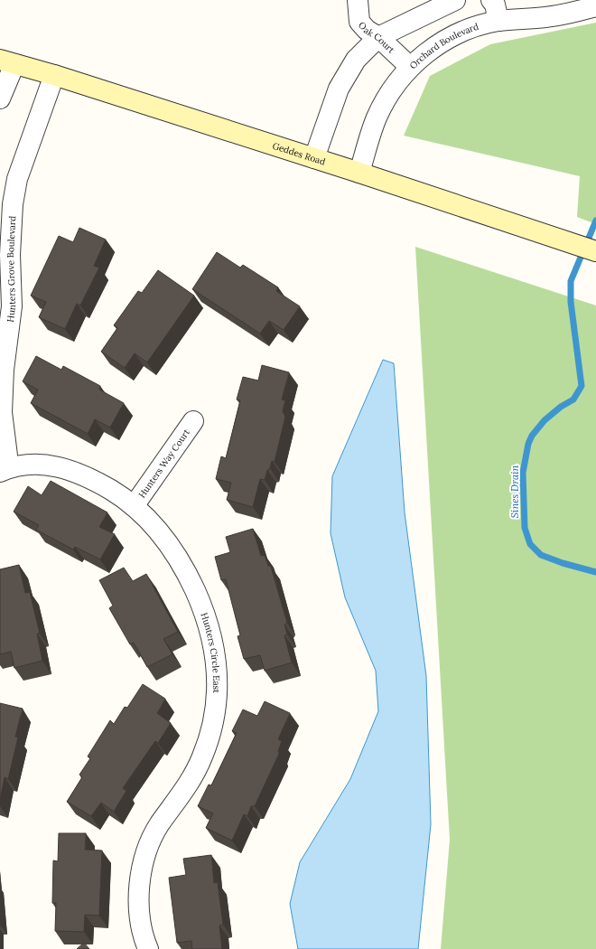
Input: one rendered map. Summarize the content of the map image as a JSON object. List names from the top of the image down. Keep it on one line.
{"streets":{"main road":["Geddes Road"],"street":["Oak Court","Orchard Boulevard","Hunters Grove Boulevard","Hunters Way Court","Hunters Circle East"]},"crossings":[["Oak Court","Orchard Boulevard"],["Orchard Boulevard","Geddes Road"],["Geddes Road","Hunters Grove Boulevard"],["Hunters Way Court","Hunters Circle East"]],"water":["Sines Drain"]}
